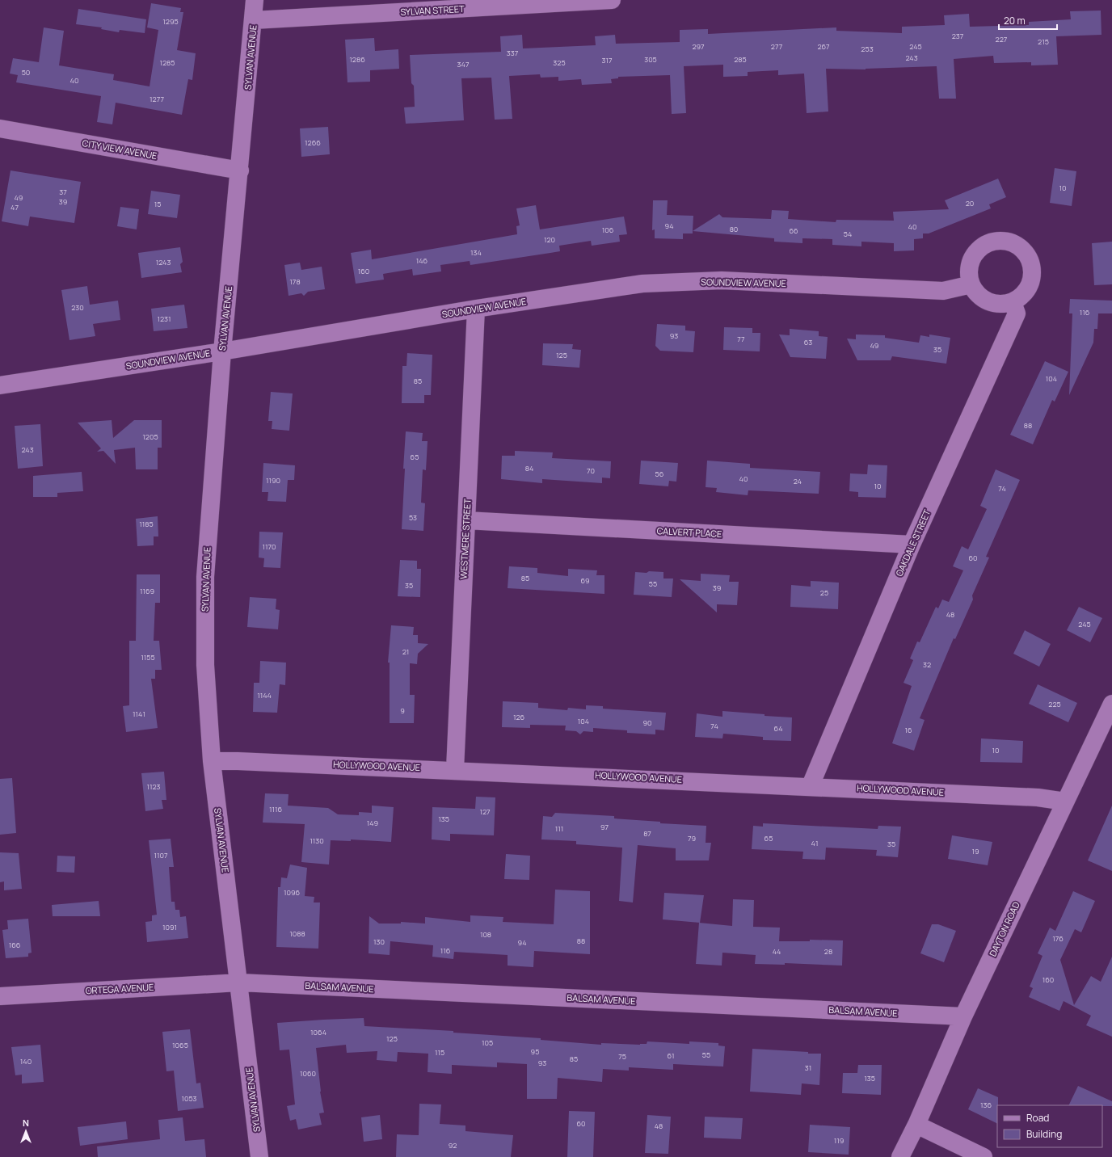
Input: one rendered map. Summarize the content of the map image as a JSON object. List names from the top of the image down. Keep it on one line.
{"streets":{"street":["SYLVAN STREET","SYLVAN AVENUE","CITY VIEW AVENUE","SOUNDVIEW AVENUE","CALVERT PLACE","WESTMERE STREET","OAKDALE STREET","HOLLYWOOD AVENUE","DAYTON ROAD","BALSAM AVENUE","ORTEGA AVENUE"]},"crossings":[["SYLVAN STREET","SYLVAN AVENUE"],["SYLVAN AVENUE","CITY VIEW AVENUE"],["SYLVAN AVENUE","SOUNDVIEW AVENUE"],["SYLVAN AVENUE","HOLLYWOOD AVENUE"],["SYLVAN AVENUE","BALSAM AVENUE"],["SYLVAN AVENUE","ORTEGA AVENUE"],["SOUNDVIEW AVENUE","WESTMERE STREET"],["SOUNDVIEW AVENUE","OAKDALE STREET"],["CALVERT PLACE","WESTMERE STREET"],["CALVERT PLACE","OAKDALE STREET"],["WESTMERE STREET","HOLLYWOOD AVENUE"],["OAKDALE STREET","HOLLYWOOD AVENUE"],["HOLLYWOOD AVENUE","DAYTON ROAD"],["DAYTON ROAD","BALSAM AVENUE"],["BALSAM AVENUE","ORTEGA AVENUE"]],"house_numbers":["1295","237","227","215","297","277","267","245","253","337","243","1286","305","285","317","1285","325","347","50","40","1277","1266","10","37","49","39","20","15","47","94","40","80","106","66","54","120","134","146","1243","160","178","230","116","1231","93","77","63","49","35","125","104","85","88","1205","243","65","84","70","56","40","1190","24","10","74","53","1185","1170","60","85","69","55","35","39","1169","25","48","245","21","1155","32","1144","225","9","1141","126","104","90","74","64","16","10","1123","1116","127","135","149","97","111","87","79","65","1130","41","35","19","1107","1096","1091","1088","108","176","88","130","94","166","116","44","28","160","1064","125","105","1065","95","115","55","61","75","85","140","93","31","1060","135","1053","136","60","48","119","92"],"legend":["Road","Building"],"scale_bar":"20 m","north":"top"}
